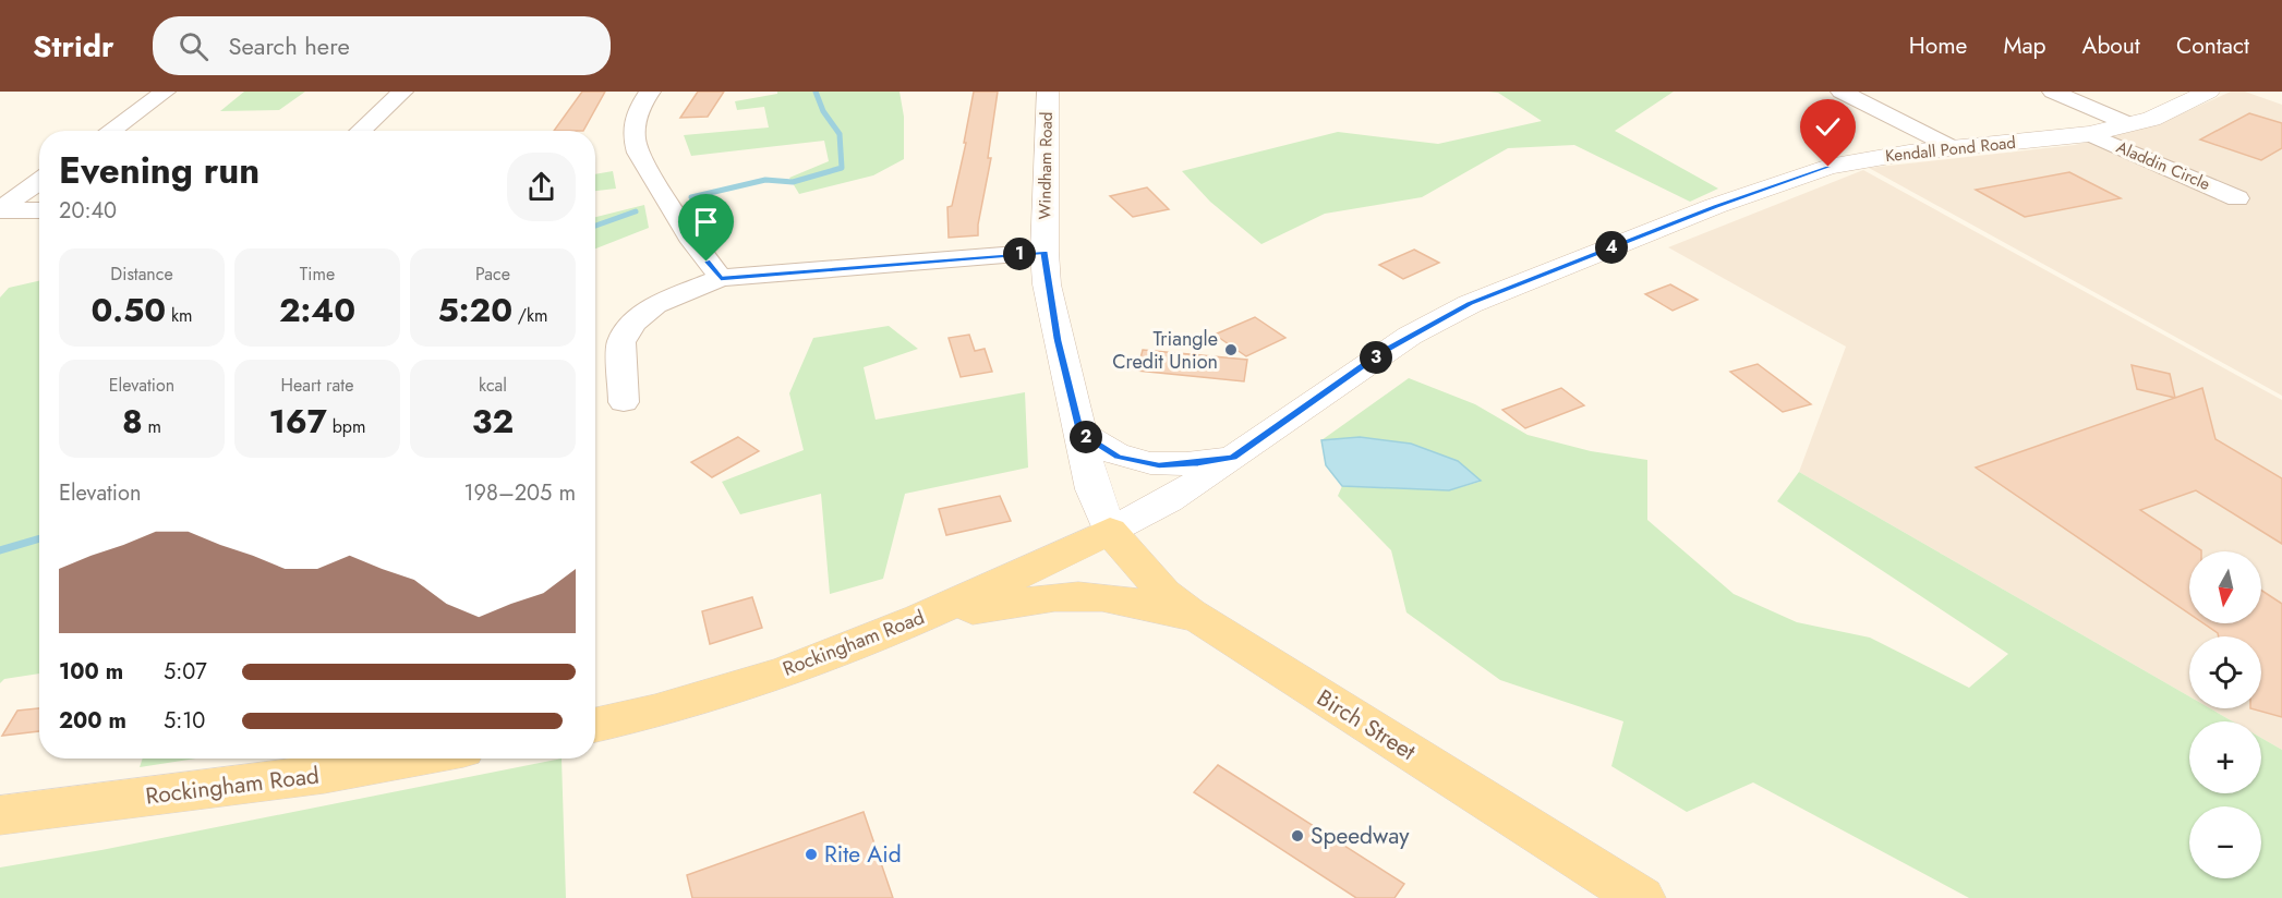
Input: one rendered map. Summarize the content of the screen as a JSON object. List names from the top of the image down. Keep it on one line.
{"streets":{"main road":["Rockingham Road","Birch Street"],"street":["Kendall Pond Road","Windham Road","Aladdin Circle"]},"crossings":[["Kendall Pond Road","Windham Road"],["Kendall Pond Road","Aladdin Circle"],["Kendall Pond Road","Rockingham Road"],["Kendall Pond Road","Birch Street"],["Windham Road","Rockingham Road"],["Windham Road","Birch Street"],["Rockingham Road","Birch Street"]],"places":["Triangle Credit Union","Speedway","Rite Aid"],"north":"bottom","page":{"header":"Stridr","search":"Search here","nav":["Home","Map","About","Contact"],"heading":["Evening run","20:40"],"pins":["4","1","3","2"],"stats":[["Distance","0.50 km"],["Time","2:40"],["Pace","5:20 /km"],["Elevation","8 m"],["Heart rate","167 bpm"],["kcal","32"]],"chart":["Elevation","198–205 m"],"map_buttons":["+","−"],"list":[{"name":"100 m","note":"5:07"},{"name":"200 m","note":"5:10"}]}}
